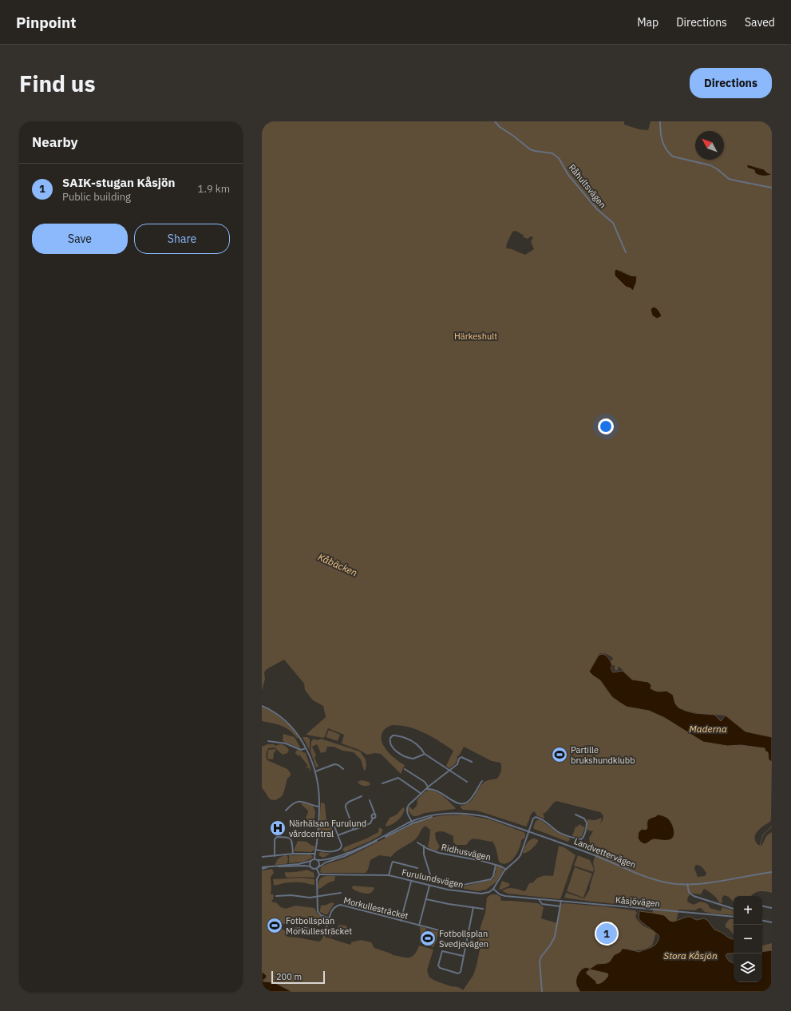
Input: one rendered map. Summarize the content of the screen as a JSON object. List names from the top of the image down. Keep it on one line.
{"streets":{"street":["Råhultsvägen","Ridhusvägen","Landvettervägen","Furulundsvägen","Kåsjövägen","Morkullesträcket"]},"crossings":[["Furulundsvägen","Kåsjövägen"]],"water":["Kåbäcken","Maderna","Stora Kåsjön"],"parks":["Härkeshult"],"places":{"sports":["Partille brukshundklubb","Fotbollsplan Morkullesträcket","Fotbollsplan Svedjevägen"],"hospital":["Närhälsan Furulund vårdcentral"]},"scale_bar":"200 m","north":"top left","page":{"header":"Pinpoint","nav":["Map","Directions","Saved"],"buttons":["Directions",["Save","Share"]],"title":"Find us","heading":"Nearby","list":[{"mark":"1","name":"SAIK-stugan Kåsjön","note":"Public building","value":"1.9 km"}],"map_buttons":["+","−"],"pins":"1","scale":"200 m"}}
